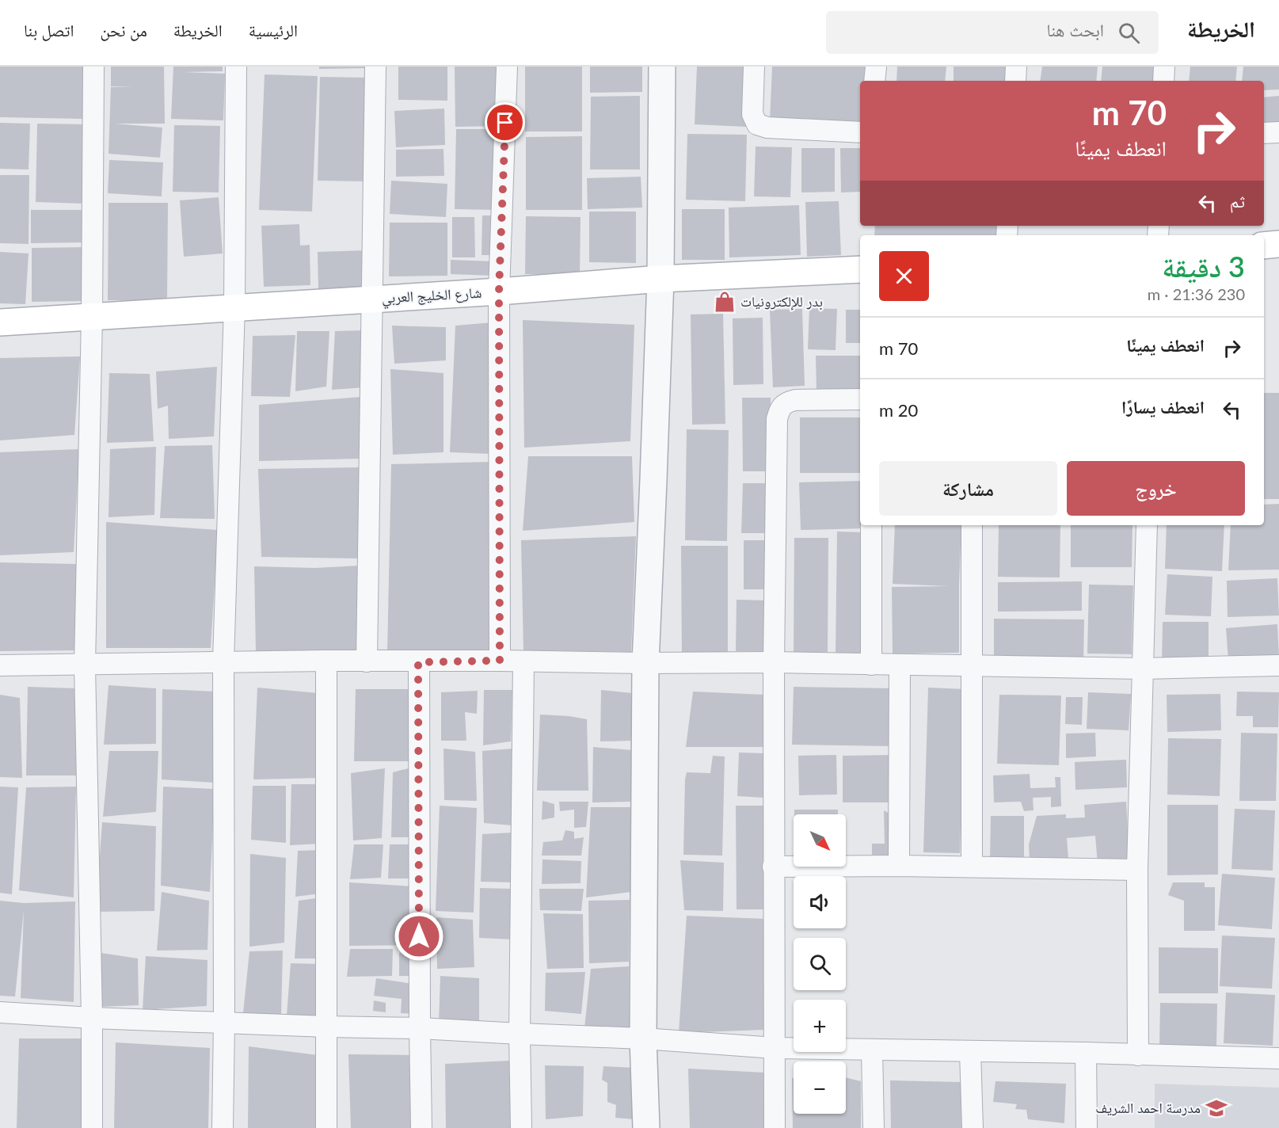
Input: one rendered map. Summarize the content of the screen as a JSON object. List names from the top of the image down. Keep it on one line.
{"streets":{"main road":["شارع الخليج العربي"]},"places":{"shop":["بدر للإلكترونيات"],"school or university":["مدرسة احمد الشريف"]},"north":"bottom right","page":{"header":"الخريطة","search":"ابحث هنا","nav":["الرئيسية","الخريطة","من نحن","اتصل بنا"],"turn":["70 m","انعطف يمينًا"],"then":"ثم","heading":["3 دقيقة","230 m · 21:36"],"list":[{"name":"انعطف يمينًا","value":"70 m"},{"name":"انعطف يسارًا","value":"20 m"}],"buttons":["خروج","مشاركة"],"map_buttons":["+","−"]}}
